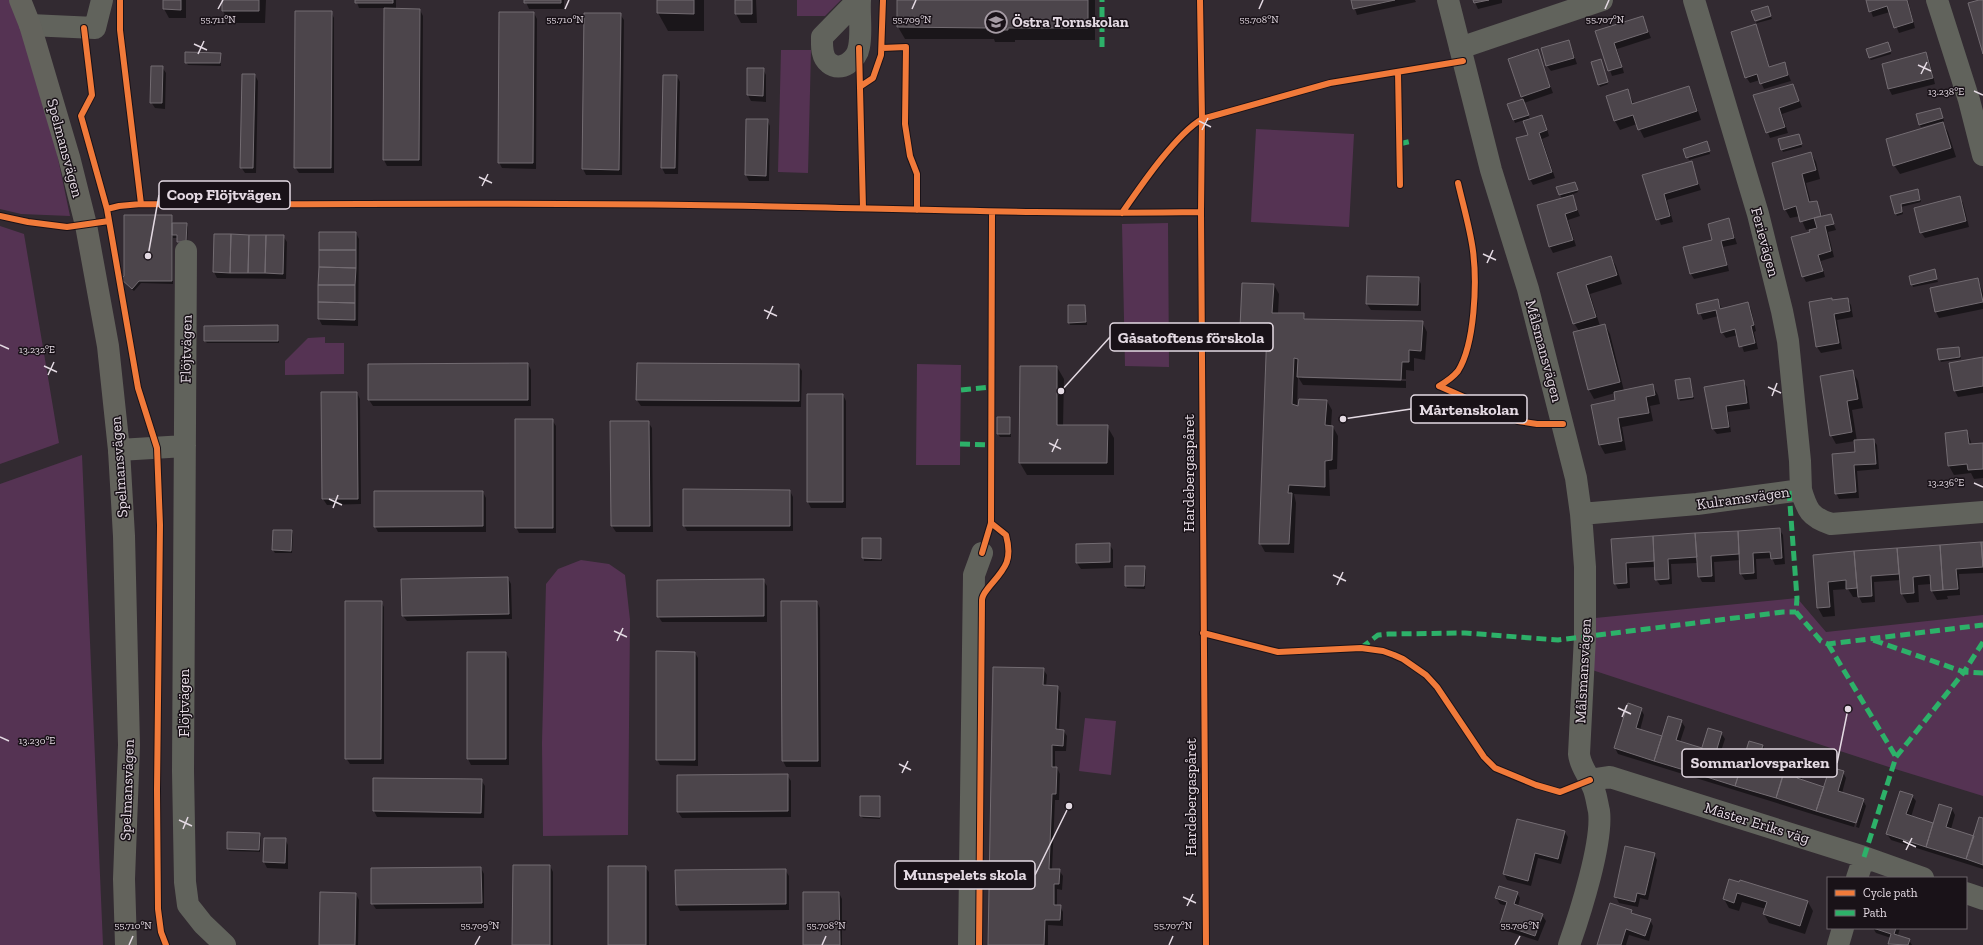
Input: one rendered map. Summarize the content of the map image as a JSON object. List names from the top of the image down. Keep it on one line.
{"streets":{"main road":["Spelmansvägen"],"street":["Ferievägen","Flöjtvägen","Målsmansvägen","Kulramsvägen","Mäster Eriks väg"],"cycle path":["Hardebergaspåret"]},"crossings":[["Ferievägen","Kulramsvägen"],["Målsmansvägen","Kulramsvägen"],["Målsmansvägen","Mäster Eriks väg"]],"places":{"school or university":["Östra Tornskolan"],"other":["Coop Flöjtvägen","Gåsatoftens förskola","Mårtenskolan","Sommarlovsparken","Munspelets skola"]},"legend":["Cycle path","Path"],"coordinates":["55.711°N","55.710°N","55.709°N","55.708°N","55.707°N","13.238°E","13.232°E","13.236°E","13.230°E","55.706°N"]}
